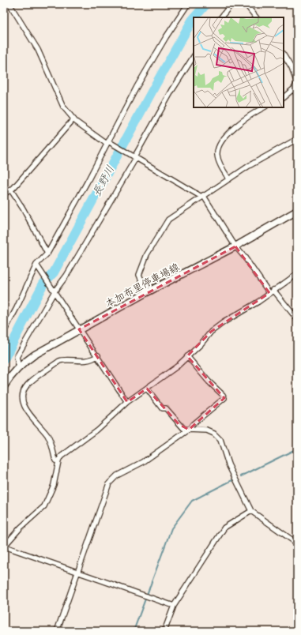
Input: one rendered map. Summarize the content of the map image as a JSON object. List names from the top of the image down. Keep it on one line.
{"streets":{"main road":["本加布里停車場線"]},"water":["長野川"]}
